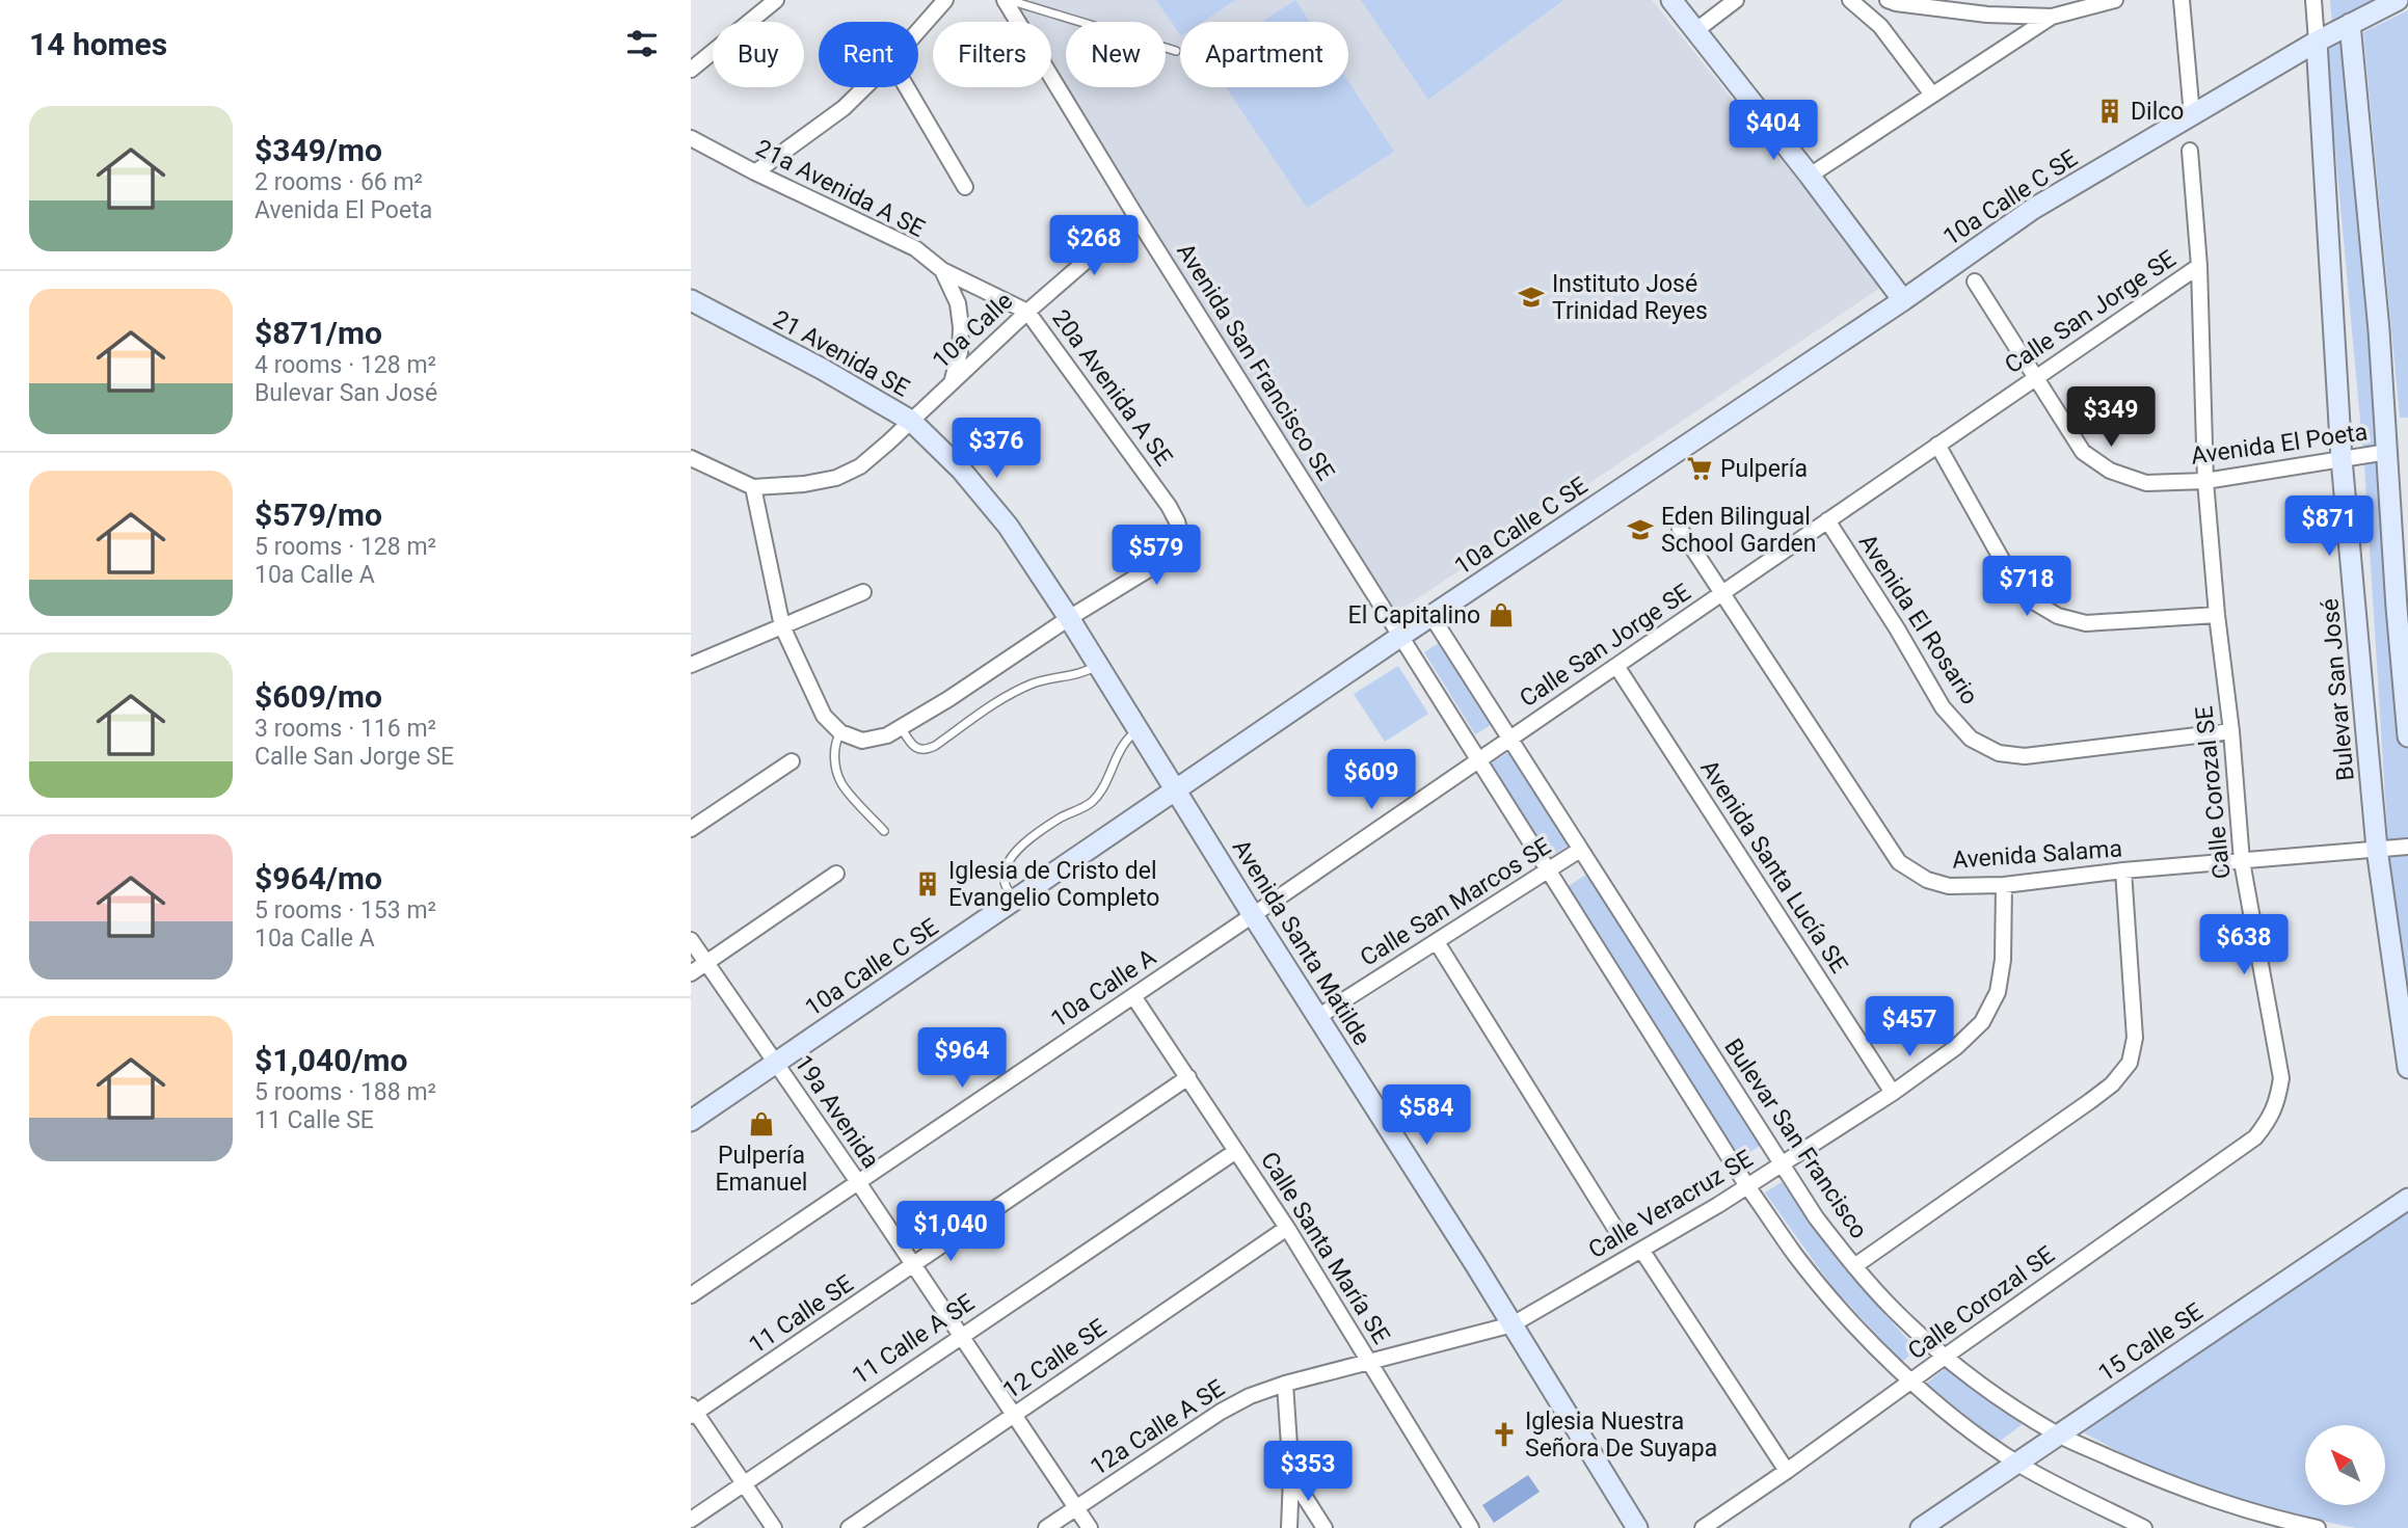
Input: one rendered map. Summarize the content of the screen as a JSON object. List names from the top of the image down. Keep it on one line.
{"streets":{"street":["21a Avenida A SE","10a Calle C SE","Calle San Jorge SE","10a Calle","21 Avenida SE","Avenida San Francisco SE","20a Avenida A SE","Avenida El Poeta","Avenida El Rosario","Bulevar San José","Calle Corozal SE","Avenida Salama","Avenida Santa Lucía SE","Calle San Marcos SE","Avenida Santa Matilde","10a Calle A","19a Avenida","Bulevar San Francisco","Calle Veracruz SE","Calle Santa María SE","11 Calle SE","11 Calle A SE","15 Calle SE","12 Calle SE","12a Calle A SE"]},"crossings":[["21a Avenida A SE","10a Calle"],["21a Avenida A SE","20a Avenida A SE"],["10a Calle C SE","21 Avenida SE"],["10a Calle C SE","Avenida San Francisco SE"],["10a Calle C SE","Bulevar San José"],["10a Calle C SE","Avenida Santa Matilde"],["10a Calle C SE","19a Avenida"],["10a Calle C SE","Bulevar San Francisco"],["Calle San Jorge SE","Avenida El Poeta"],["Calle San Jorge SE","Avenida El Rosario"],["Calle San Jorge SE","Calle Corozal SE"],["Calle San Jorge SE","Avenida Salama"],["Calle San Jorge SE","Avenida Santa Lucía SE"],["Calle San Jorge SE","Avenida Santa Matilde"],["Calle San Jorge SE","10a Calle A"],["Calle San Jorge SE","Bulevar San Francisco"],["10a Calle","21 Avenida SE"],["10a Calle","Avenida San Francisco SE"],["10a Calle","20a Avenida A SE"],["21 Avenida SE","20a Avenida A SE"],["21 Avenida SE","Avenida Santa Matilde"],["Avenida El Poeta","Bulevar San José"],["Avenida El Poeta","Calle Corozal SE"],["Avenida El Rosario","Calle Corozal SE"],["Bulevar San José","Avenida Salama"],["Calle Corozal SE","Avenida Salama"],["Calle Corozal SE","Bulevar San Francisco"],["Avenida Salama","Calle Veracruz SE"],["Avenida Santa Lucía SE","Calle Veracruz SE"],["Calle San Marcos SE","Avenida Santa Matilde"],["Calle San Marcos SE","Bulevar San Francisco"],["Avenida Santa Matilde","10a Calle A"],["Avenida Santa Matilde","Calle Veracruz SE"],["Avenida Santa Matilde","12a Calle A SE"],["10a Calle A","19a Avenida"],["10a Calle A","Calle Santa María SE"],["19a Avenida","11 Calle SE"],["19a Avenida","11 Calle A SE"],["19a Avenida","12 Calle SE"],["19a Avenida","12a Calle A SE"],["Bulevar San Francisco","Calle Veracruz SE"],["Bulevar San Francisco","15 Calle SE"],["Calle Veracruz SE","12a Calle A SE"],["Calle Santa María SE","11 Calle SE"],["Calle Santa María SE","11 Calle A SE"],["Calle Santa María SE","12 Calle SE"],["Calle Santa María SE","12a Calle A SE"]],"places":{"building":["Dilco","Iglesia de Cristo del Evangelio Completo"],"school or university":["Instituto José Trinidad Reyes","Eden Bilingual School Garden"],"supermarket":["Pulpería"],"shop":["El Capitalino","Pulpería Emanuel"],"church":["Iglesia Nuestra Señora De Suyapa"]},"north":"top left","page":{"heading":"14 homes","chip":["Buy","Rent","Filters","New","Apartment"],"list":[{"name":"$349/mo","note":"2 rooms · 66 m² · Avenida El Poeta"},{"name":"$871/mo","note":"4 rooms · 128 m² · Bulevar San José"},{"name":"$579/mo","note":"5 rooms · 128 m² · 10a Calle A"},{"name":"$609/mo","note":"3 rooms · 116 m² · Calle San Jorge SE"},{"name":"$964/mo","note":"5 rooms · 153 m² · 10a Calle A"},{"name":"$1,040/mo","note":"5 rooms · 188 m² · 11 Calle SE"}],"price":["$404","$268","$349","$376","$871","$579","$718","$609","$638","$457","$964","$584","$1,040","$353"]}}
